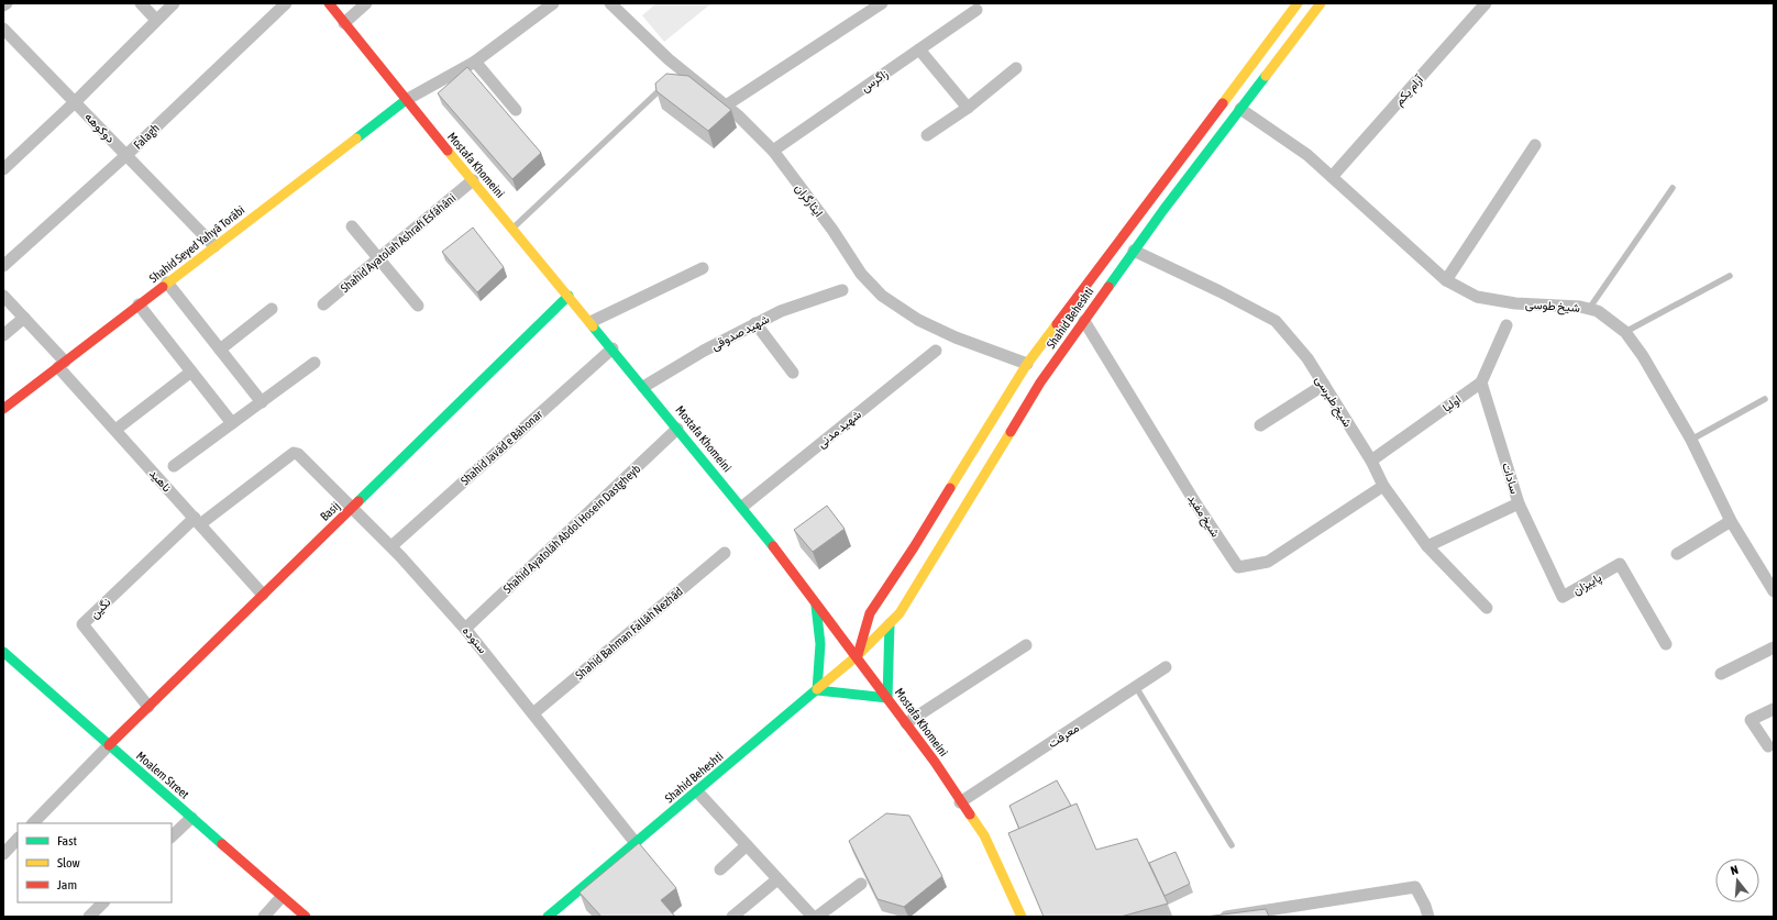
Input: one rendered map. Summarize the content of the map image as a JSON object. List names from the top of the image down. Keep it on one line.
{"streets":{"main road":["Mostafa Khomeini","Shahid Seyed Yahyā Torābi","Shahid Beheshti","Basij","Moalem Street"],"street":["زاگرس","آرام یکم","دوکوهه","Falagh","ایثارگران","Shahid Ayatolah Ashrafi Esfāhāni","شیخ طوسی","شهید صدوقی","شیخ طبرسی","اولیا","شهید مدنی","Shahid Javād e Bāhonar","سادات","ناهید","شیخ مفید","Shahid Ayatolāh Abdol Hosein Dastgheyb","پاییزان","نگین","Shahid Bahman Fallāh Nezhād","ستوده","معرفت"]},"crossings":[["زاگرس","ایثارگران"],["آرام یکم","شیخ طوسی"],["دوکوهه","Falagh"],["دوکوهه","Shahid Seyed Yahyā Torābi"],["Mostafa Khomeini","Shahid Ayatolah Ashrafi Esfāhāni"],["Mostafa Khomeini","Shahid Seyed Yahyā Torābi"],["Mostafa Khomeini","Shahid Beheshti"],["Mostafa Khomeini","شهید صدوقی"],["Mostafa Khomeini","شهید مدنی"],["Mostafa Khomeini","Shahid Javād e Bāhonar"],["Mostafa Khomeini","Basij"],["Mostafa Khomeini","Shahid Ayatolāh Abdol Hosein Dastgheyb"],["Mostafa Khomeini","معرفت"],["ایثارگران","Shahid Beheshti"],["Shahid Seyed Yahyā Torābi","ناهید"],["شیخ طوسی","Shahid Beheshti"],["Shahid Beheshti","شیخ طبرسی"],["Shahid Beheshti","شیخ مفید"],["Shahid Beheshti","ستوده"],["شیخ طبرسی","اولیا"],["شیخ طبرسی","سادات"],["شیخ طبرسی","شیخ مفید"],["اولیا","سادات"],["Shahid Javād e Bāhonar","ستوده"],["سادات","پاییزان"],["ناهید","Basij"],["ناهید","نگین"],["ناهید","ستوده"],["Basij","نگین"],["Basij","ستوده"],["Basij","Moalem Street"],["Shahid Ayatolāh Abdol Hosein Dastgheyb","ستوده"],["نگین","ستوده"],["Shahid Bahman Fallāh Nezhād","ستوده"]],"legend":["Fast","Slow","Jam"],"north":"top"}
